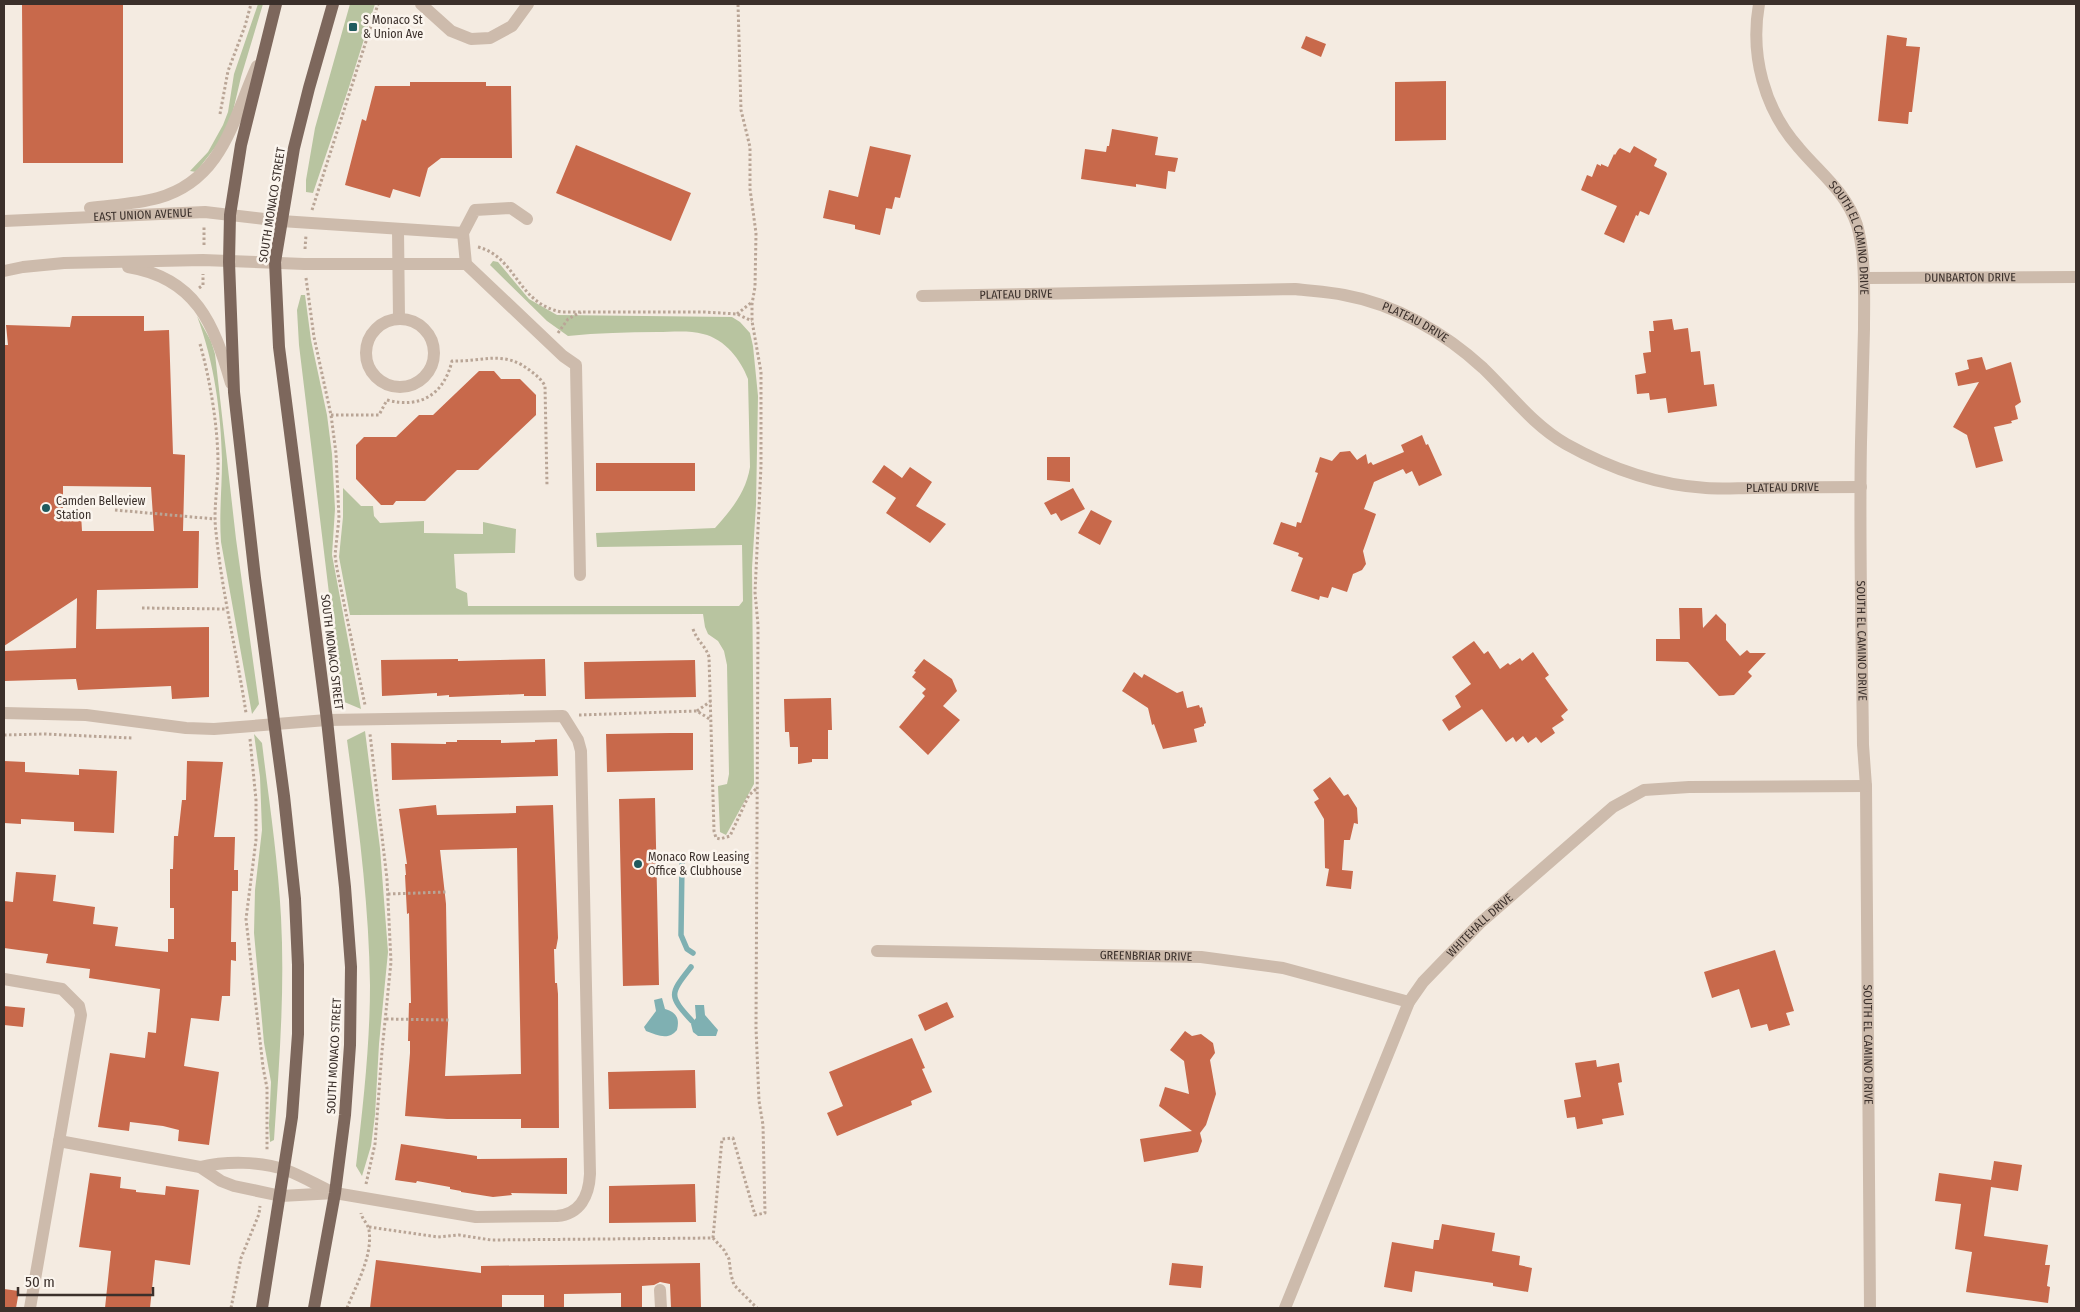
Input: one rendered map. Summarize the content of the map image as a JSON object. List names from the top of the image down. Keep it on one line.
{"streets":{"main road":["SOUTH MONACO STREET"],"street":["EAST UNION AVENUE","SOUTH EL CAMINO DRIVE","DUNBARTON DRIVE","PLATEAU DRIVE","WHITEHALL DRIVE","GREENBRIAR DRIVE"]},"crossings":[["SOUTH MONACO STREET","EAST UNION AVENUE"],["SOUTH EL CAMINO DRIVE","DUNBARTON DRIVE"],["SOUTH EL CAMINO DRIVE","PLATEAU DRIVE"],["SOUTH EL CAMINO DRIVE","WHITEHALL DRIVE"],["WHITEHALL DRIVE","GREENBRIAR DRIVE"]],"places":{"transit":["S Monaco St & Union Ave"],"other":["Camden Belleview Station","Monaco Row Leasing Office & Clubhouse"]},"scale_bar":"50 m"}
